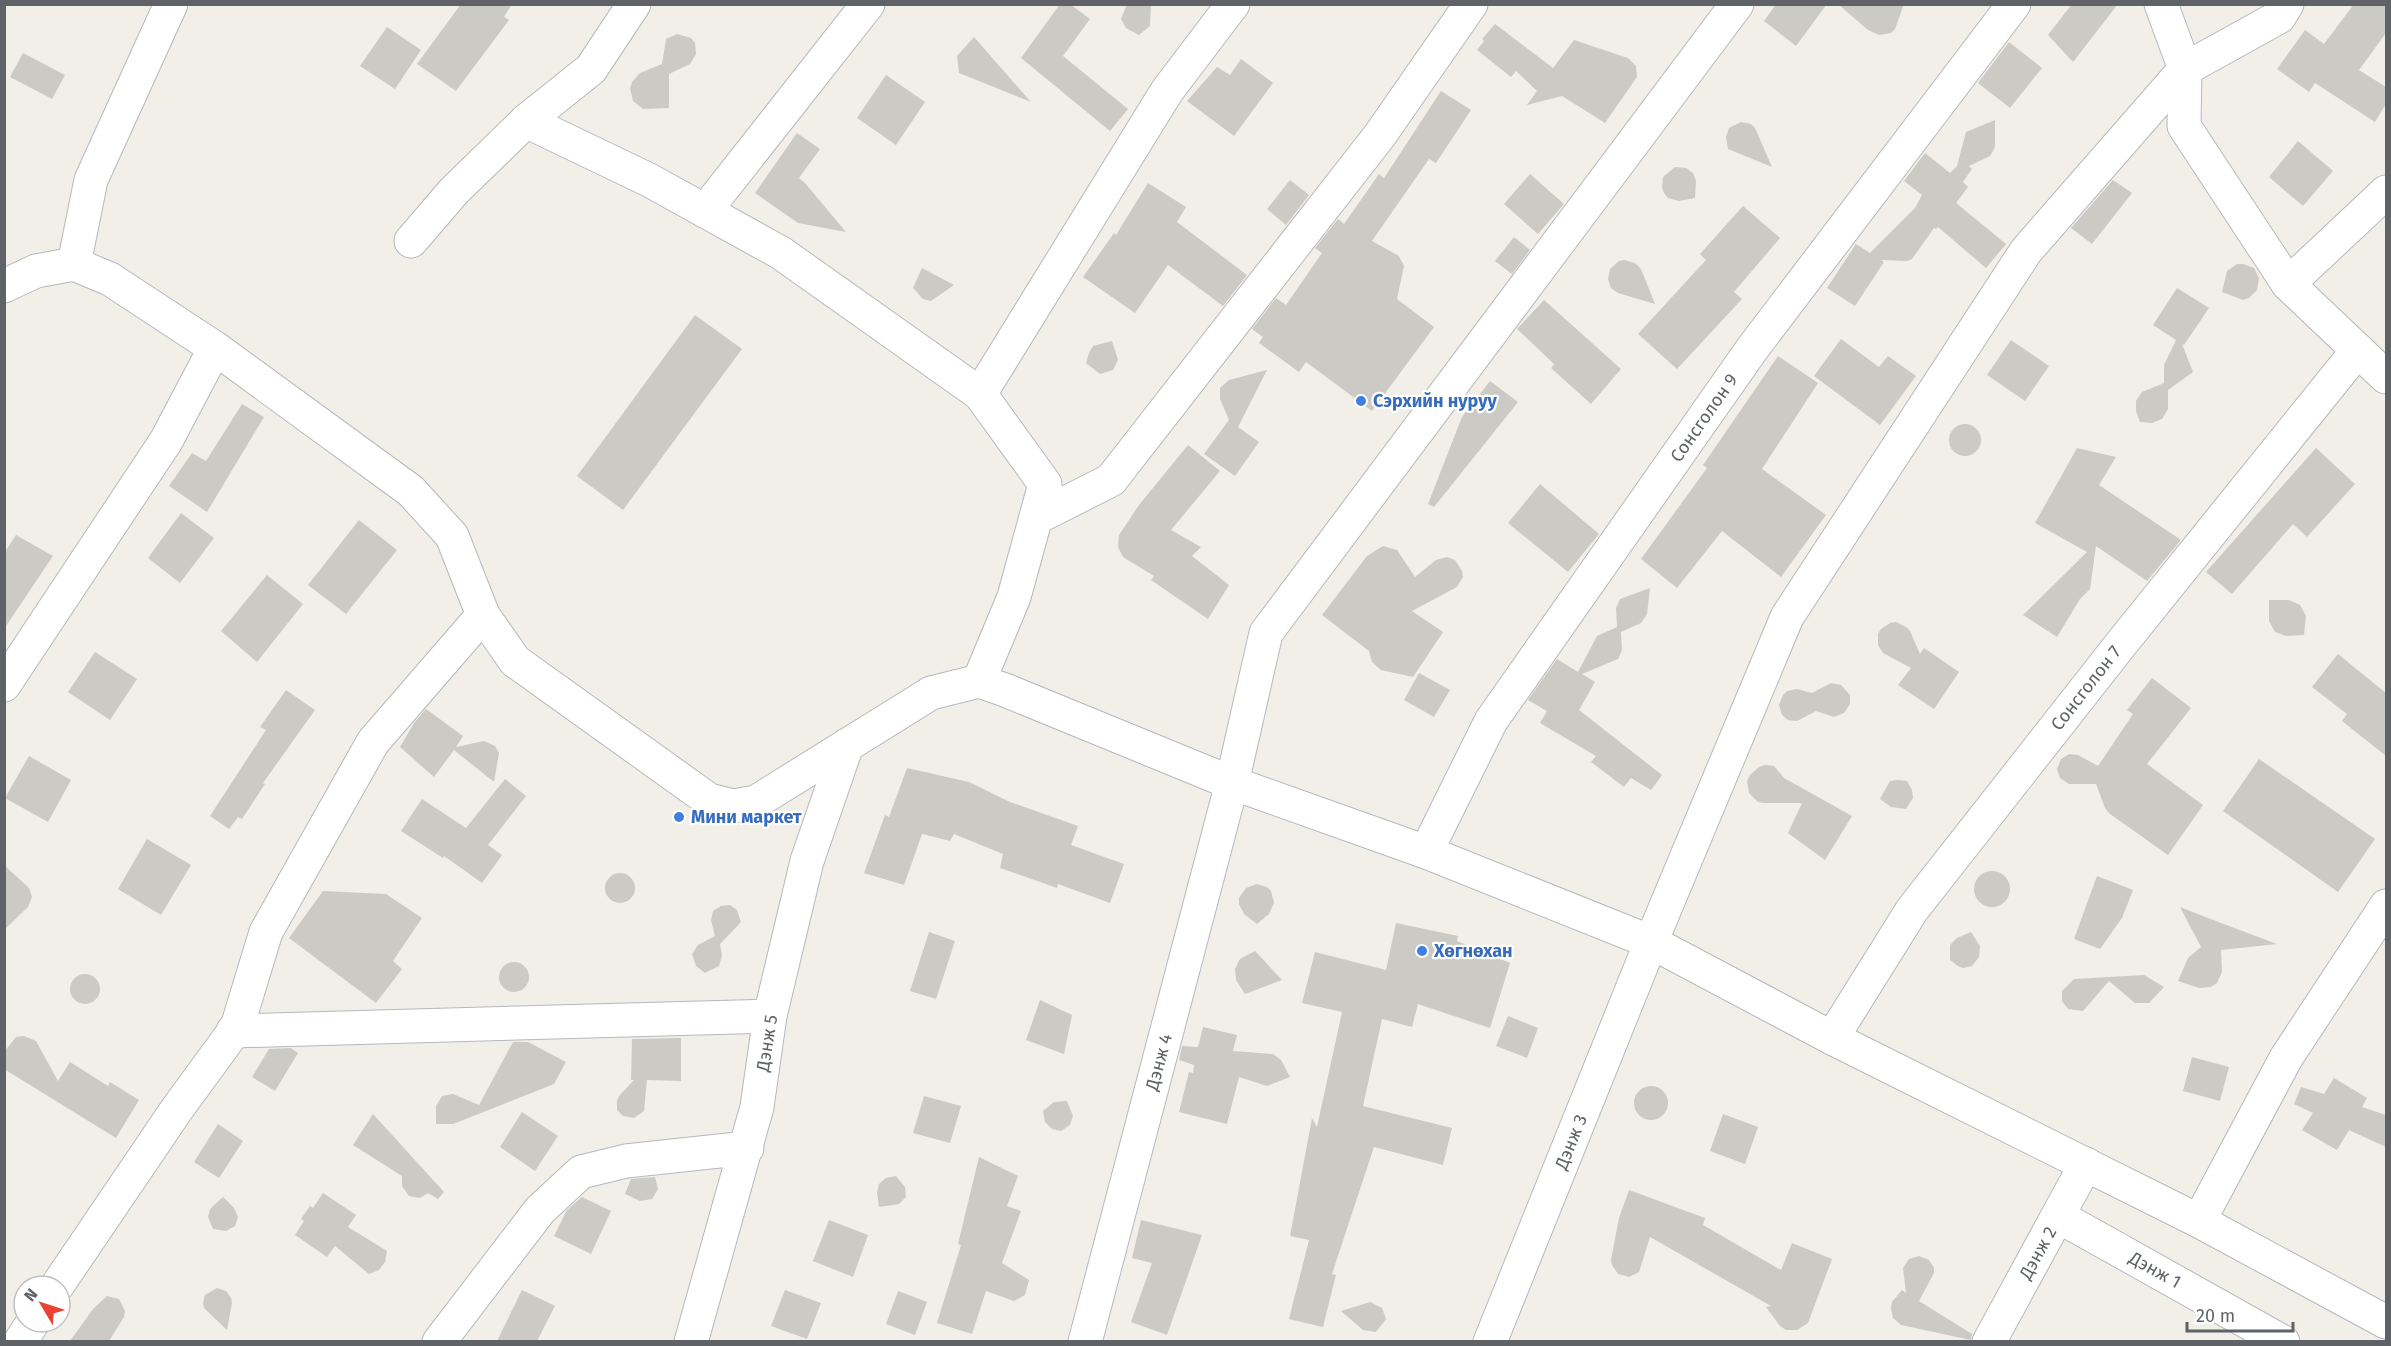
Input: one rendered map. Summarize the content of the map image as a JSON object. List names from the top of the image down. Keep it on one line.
{"streets":{"street":["Сонсголон 9","Сонсголон 7","Дэнж 5","Дэнж 4","Дэнж 3","Дэнж 2","Дэнж 1"]},"crossings":[["Дэнж 2","Дэнж 1"]],"places":["Сэрхийн нуруу","Мини маркет","Хөгнөхан"],"scale_bar":"20 m","north":"top left"}
